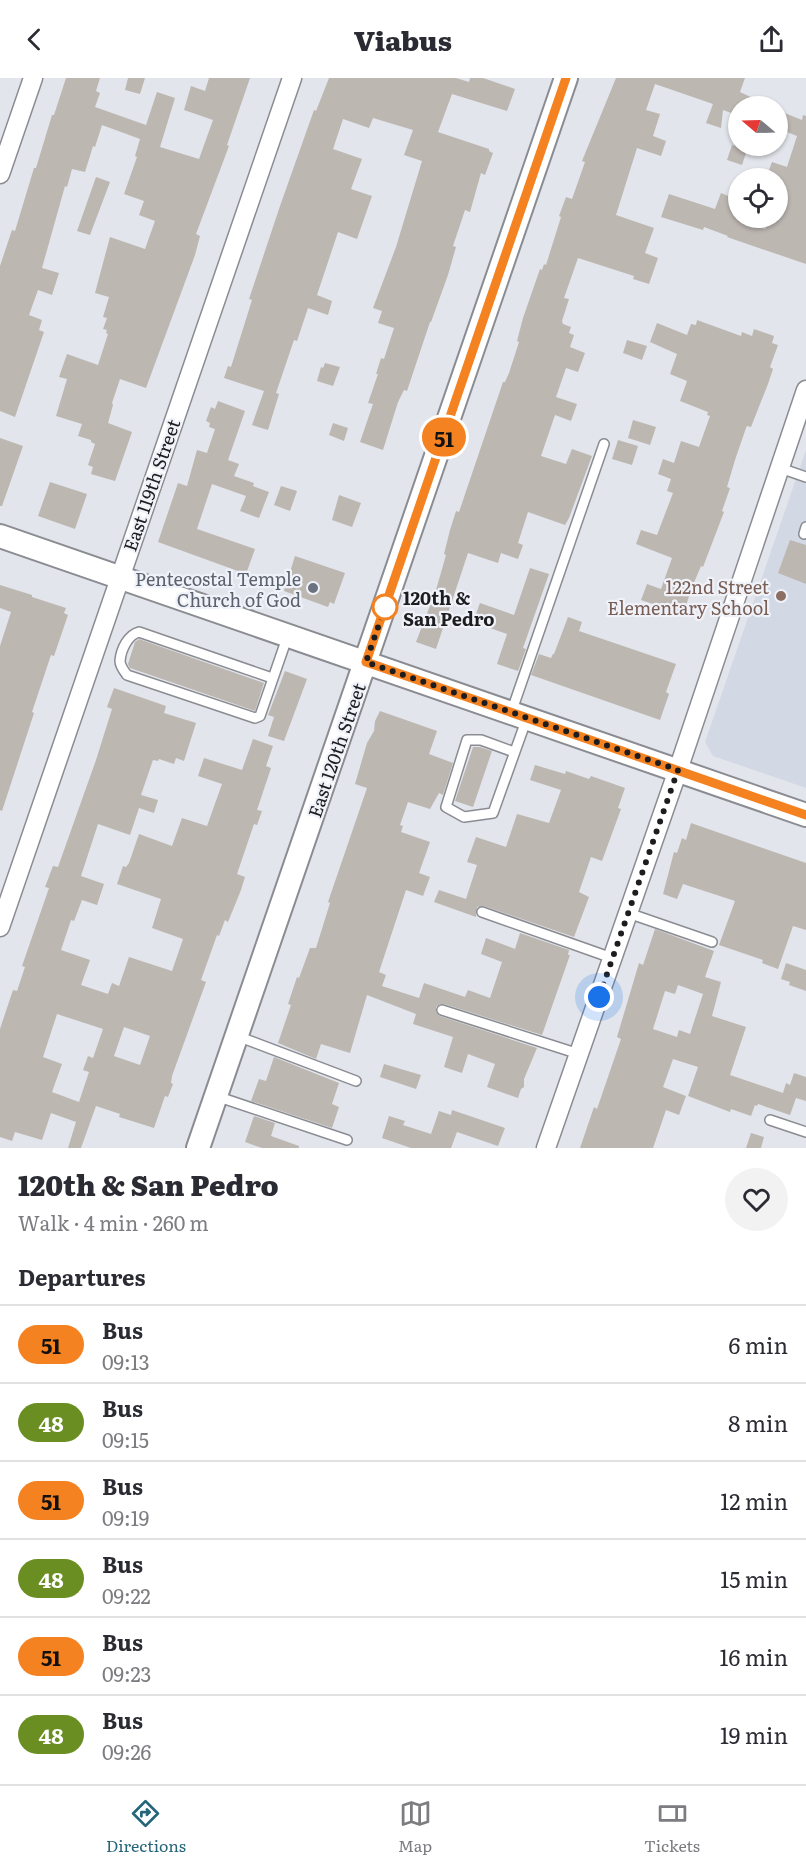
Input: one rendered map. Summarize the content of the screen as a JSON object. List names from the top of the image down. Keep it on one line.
{"streets":{"street":["East 119th Street","East 120th Street"]},"places":["Pentecostal Temple Church of God","122nd Street Elementary School","120th & San Pedro"],"lines":["bus line 51"],"north":"left","page":{"header":"Viabus","on_map":"51","heading":[["120th & San Pedro","Walk · 4 min · 260 m"],"Departures"],"list":[{"mark":"51","name":"Bus","note":"09:13","value":"6 min"},{"mark":"48","name":"Bus","note":"09:15","value":"8 min"},{"mark":"51","name":"Bus","note":"09:19","value":"12 min"},{"mark":"48","name":"Bus","note":"09:22","value":"15 min"},{"mark":"51","name":"Bus","note":"09:23","value":"16 min"},{"mark":"48","name":"Bus","note":"09:26","value":"19 min"}],"tabs":["Directions","Map","Tickets"]}}
